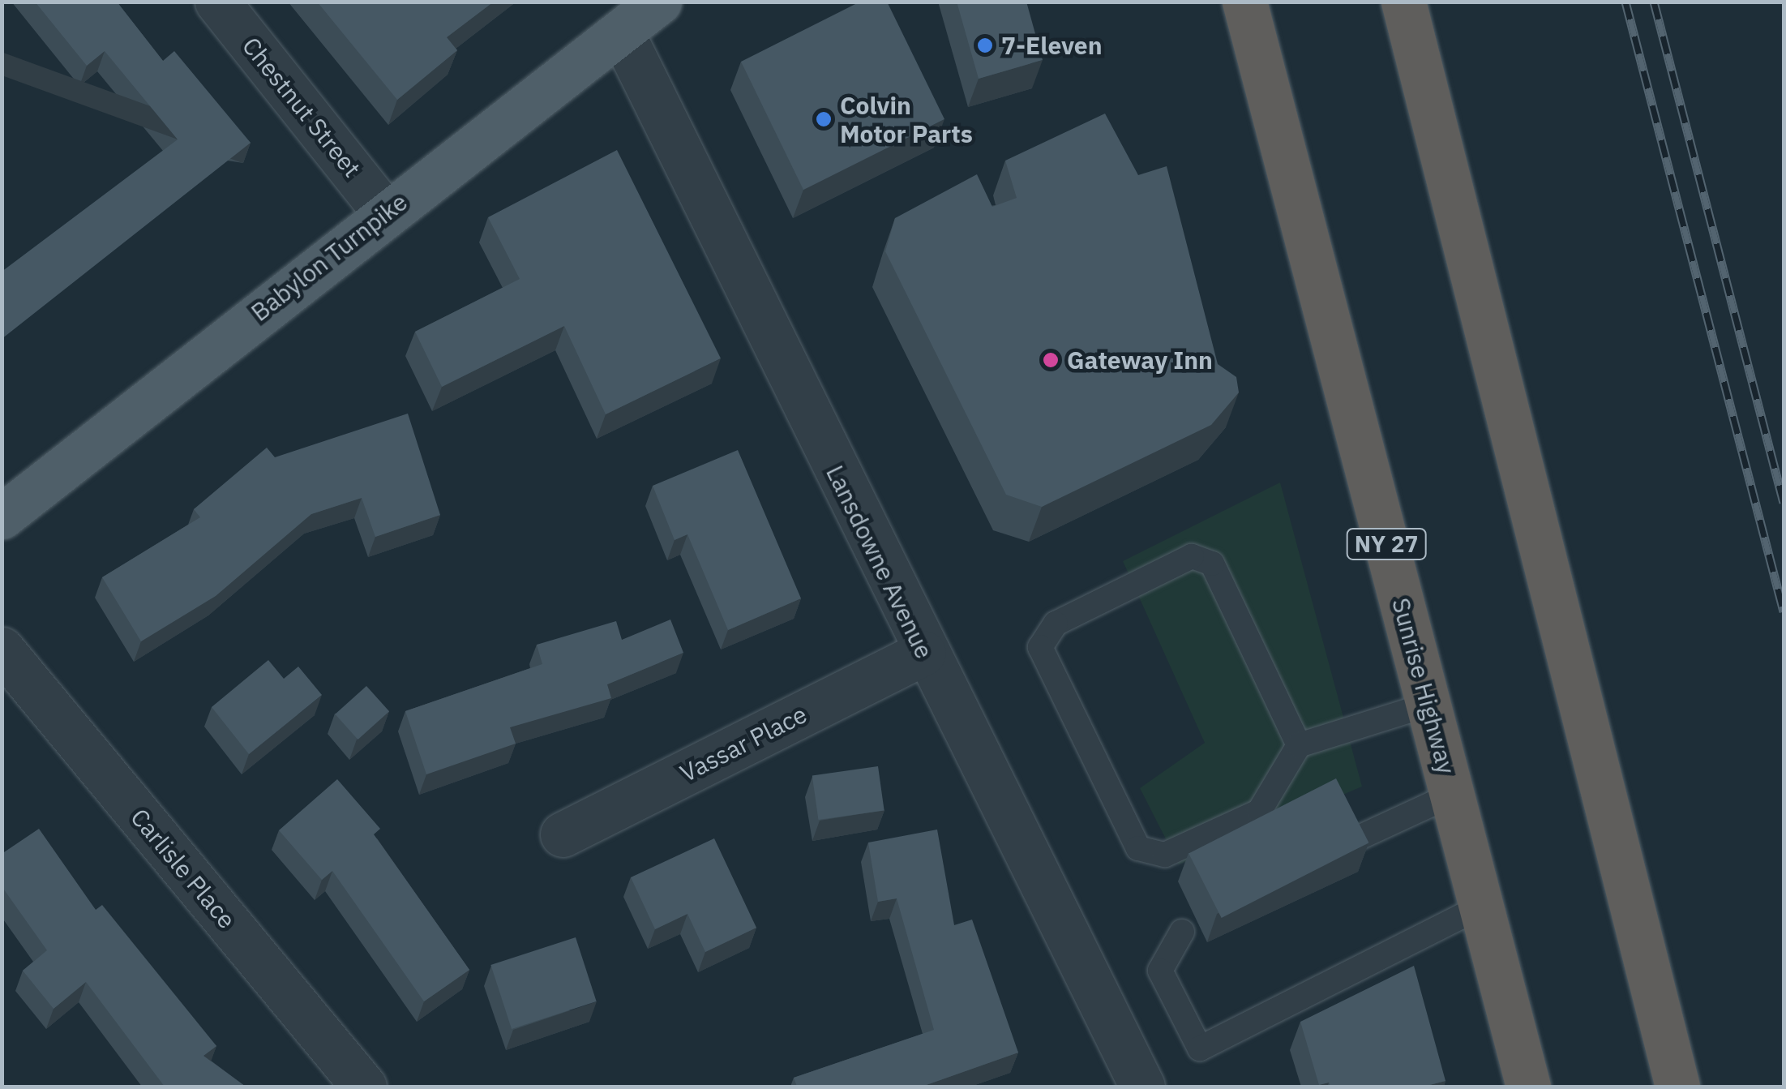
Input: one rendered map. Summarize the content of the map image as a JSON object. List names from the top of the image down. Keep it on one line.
{"streets":{"highway":["NY 27","Sunrise Highway"],"main road":["Babylon Turnpike"],"street":["Chestnut Street","Lansdowne Avenue","Vassar Place","Carlisle Place"]},"crossings":[["Chestnut Street","Babylon Turnpike"],["Babylon Turnpike","Lansdowne Avenue"],["Lansdowne Avenue","Vassar Place"]],"places":["7-Eleven","Colvin Motor Parts","Gateway Inn"]}
